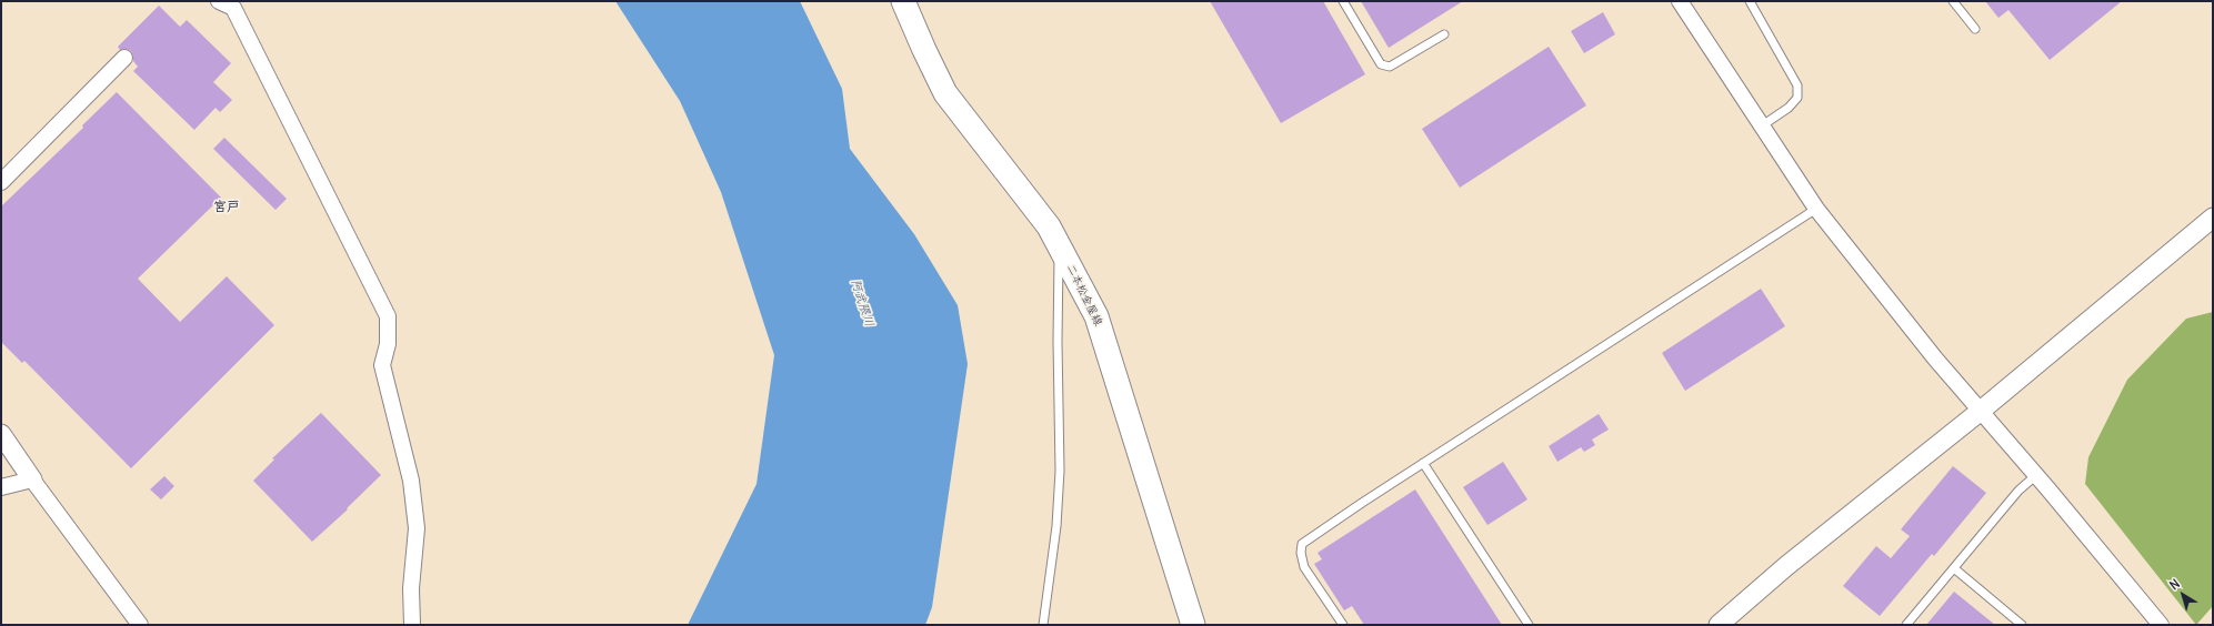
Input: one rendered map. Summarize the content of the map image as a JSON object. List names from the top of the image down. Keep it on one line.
{"streets":{"main road":["二本松金屋線"]},"districts":["宮戸"],"water":["阿武隈川"],"north":"top left"}
